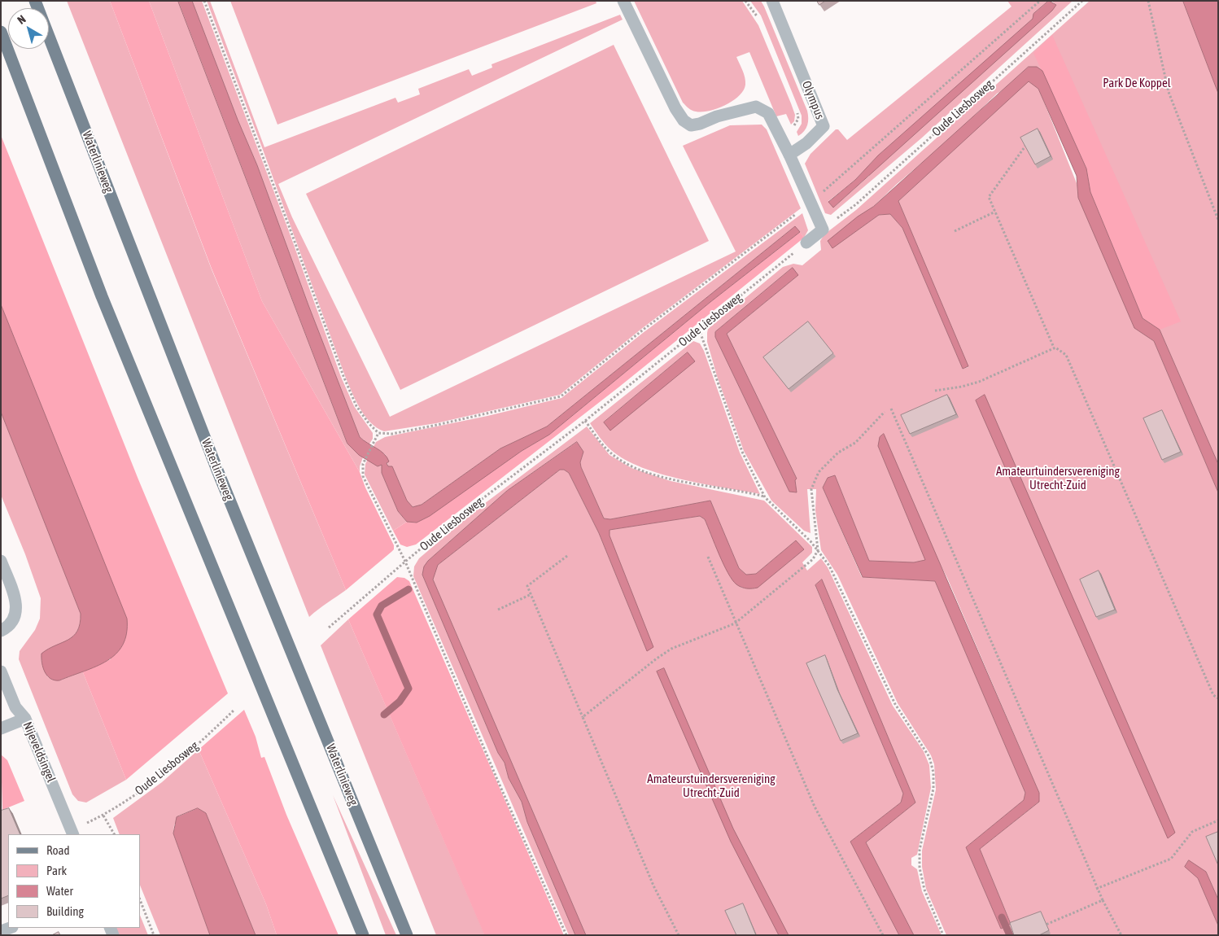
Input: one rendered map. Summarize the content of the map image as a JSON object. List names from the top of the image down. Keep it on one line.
{"streets":{"main road":["Waterlinieweg"],"street":["Olympus","Nijeveldsingel"],"path":["Oude Liesbosweg"]},"crossings":[["Oude Liesbosweg","Nijeveldsingel"]],"parks":["Park De Koppel","Amateurtuindersvereniging Utrecht-Zuid","Amateurstuindersvereniging Utrecht-Zuid"],"legend":["Road","Park","Water","Building"],"north":"top left"}
